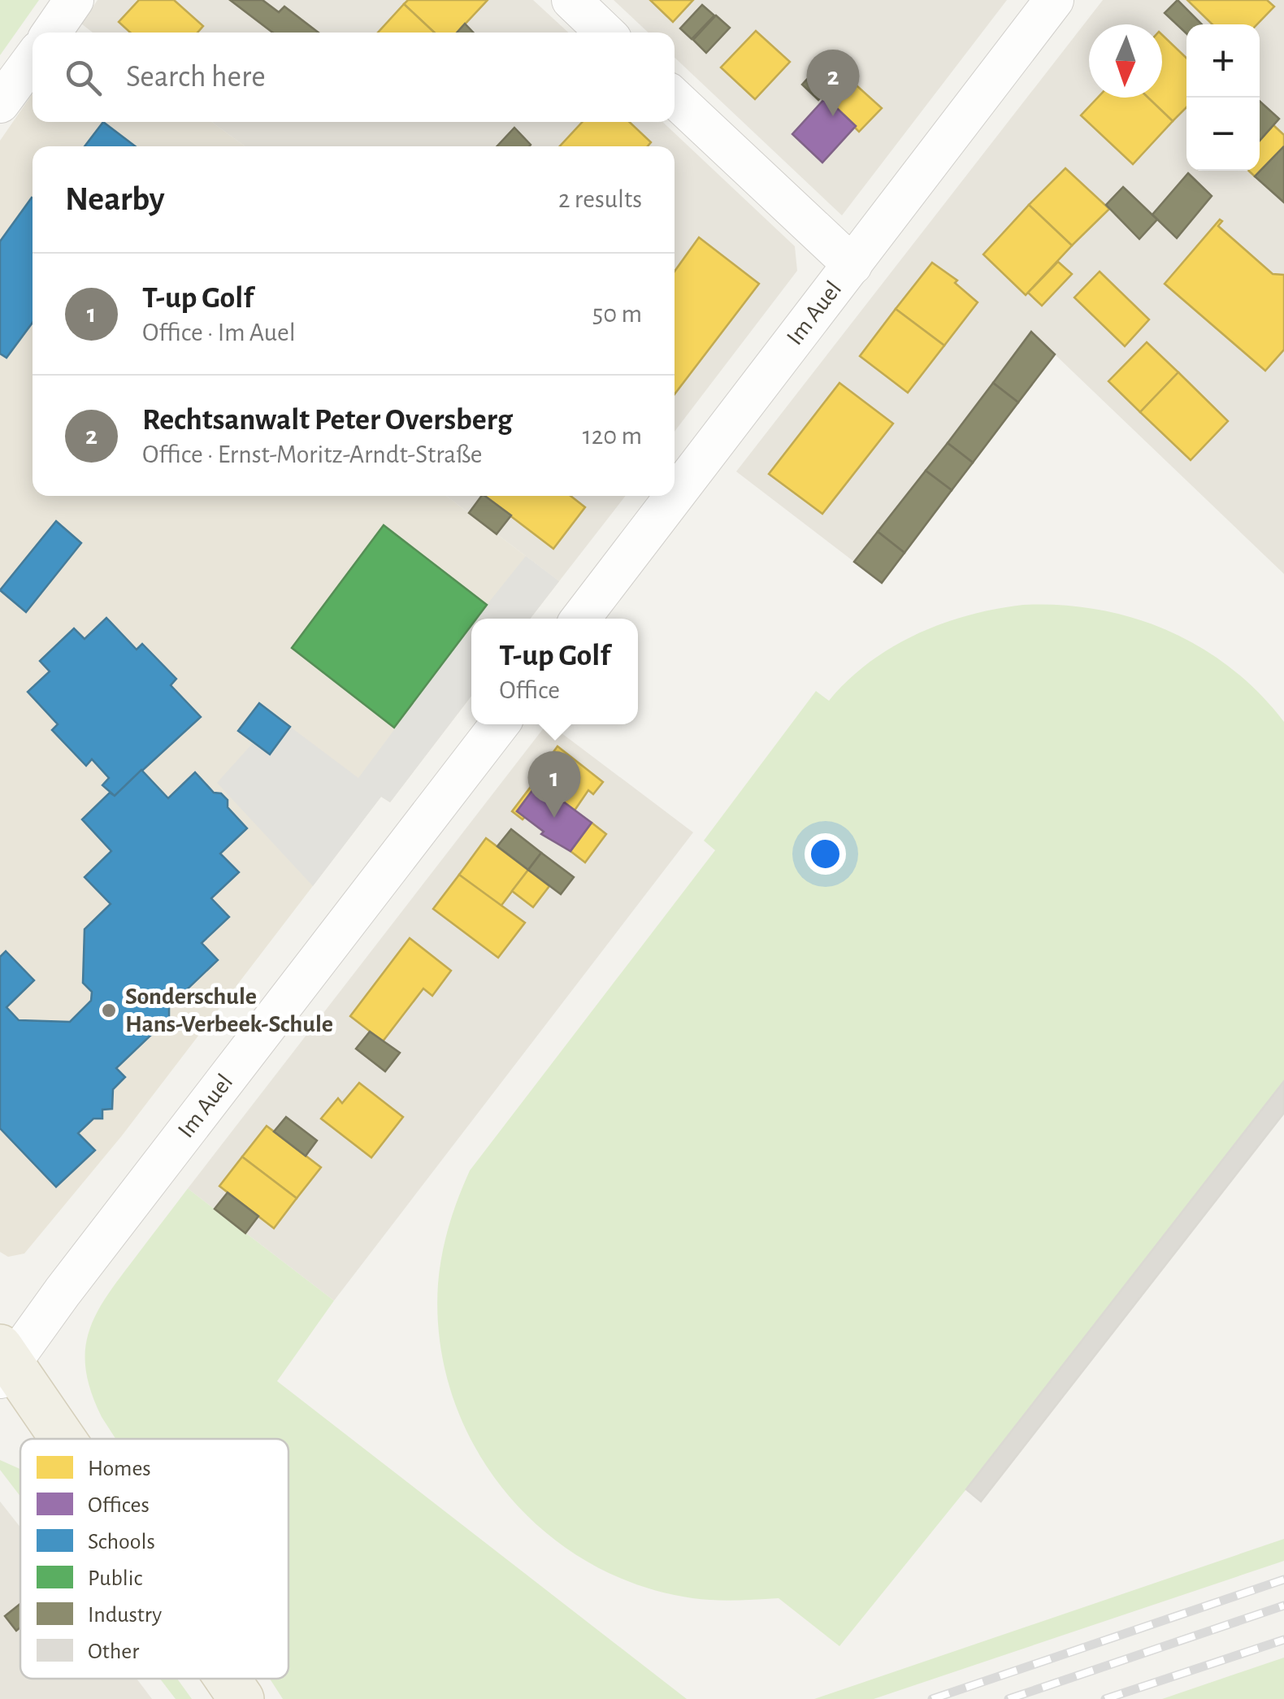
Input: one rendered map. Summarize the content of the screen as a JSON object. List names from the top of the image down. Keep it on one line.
{"streets":{"street":["Im Auel"]},"places":["Sonderschule Hans-Verbeek-Schule"],"legend":["Homes","Offices","Schools","Public","Industry","Other"],"north":"bottom","page":{"map_buttons":["+","−"],"search":"Search here","pins":["2","1"],"heading":["Nearby","2 results"],"list":[{"mark":"1","name":"T-up Golf","note":"Office · Im Auel","value":"50 m"},{"mark":"2","name":"Rechtsanwalt Peter Oversberg","note":"Office · Ernst-Moritz-Arndt-Straße","value":"120 m"}],"popup":["T-up Golf","Office"]}}
